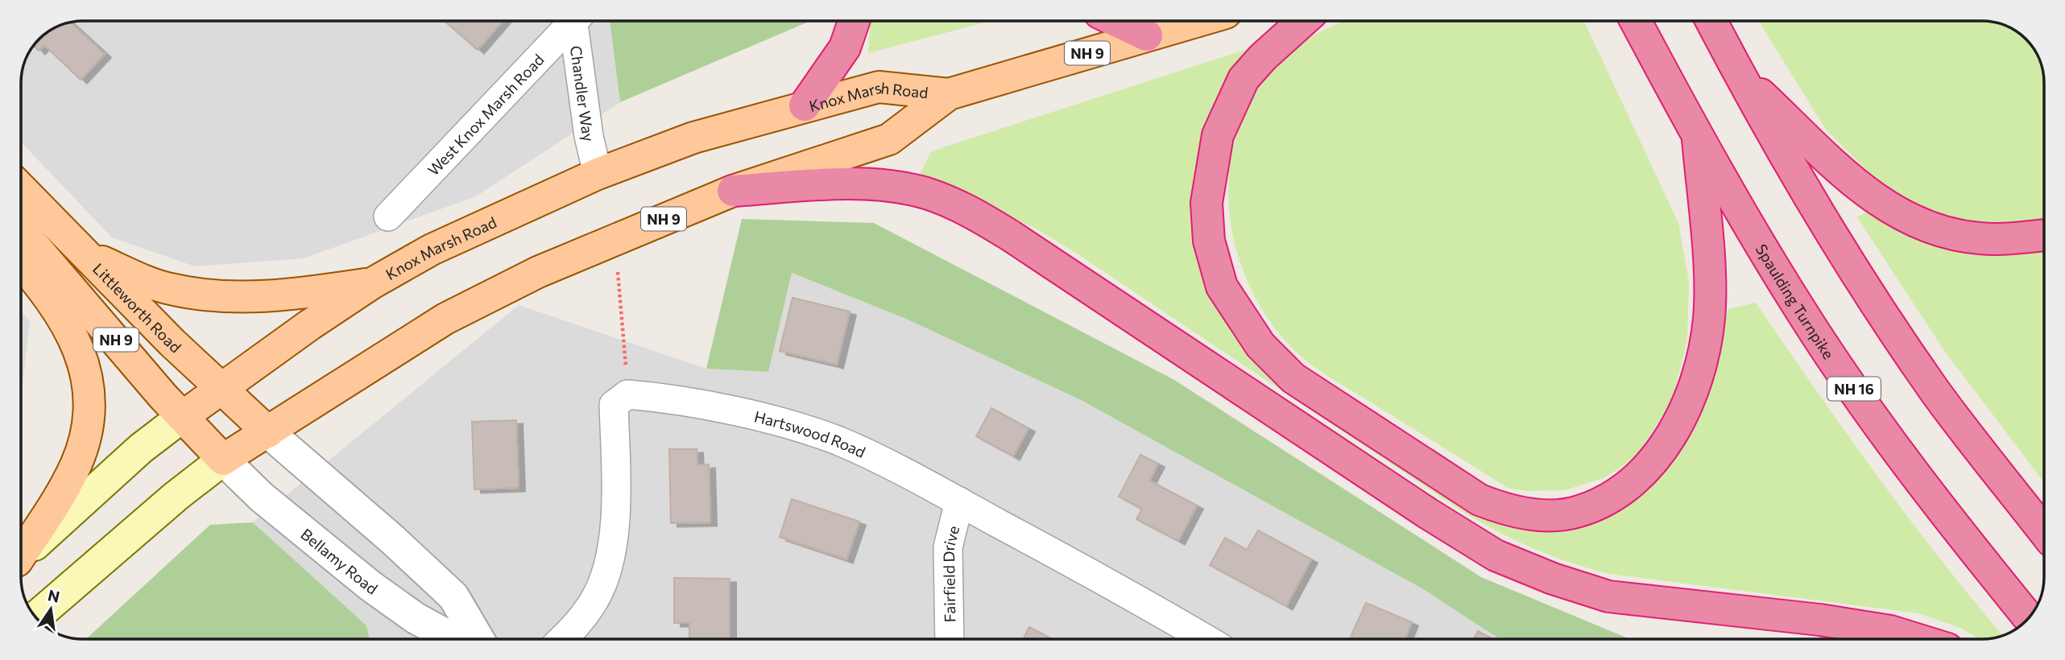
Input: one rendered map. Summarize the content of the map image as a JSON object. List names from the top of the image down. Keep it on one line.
{"streets":{"highway":["Spaulding Turnpike","NH 16"],"main road":["NH 9","Knox Marsh Road","Littleworth Road"],"street":["Chandler Way","West Knox Marsh Road","Hartswood Road","Bellamy Road","Fairfield Drive"]},"crossings":[["NH 9","Knox Marsh Road"],["NH 9","Littleworth Road"],["NH 9","Bellamy Road"],["Chandler Way","Knox Marsh Road"],["Knox Marsh Road","Littleworth Road"],["Knox Marsh Road","Bellamy Road"],["Hartswood Road","Fairfield Drive"]],"north":"top"}
